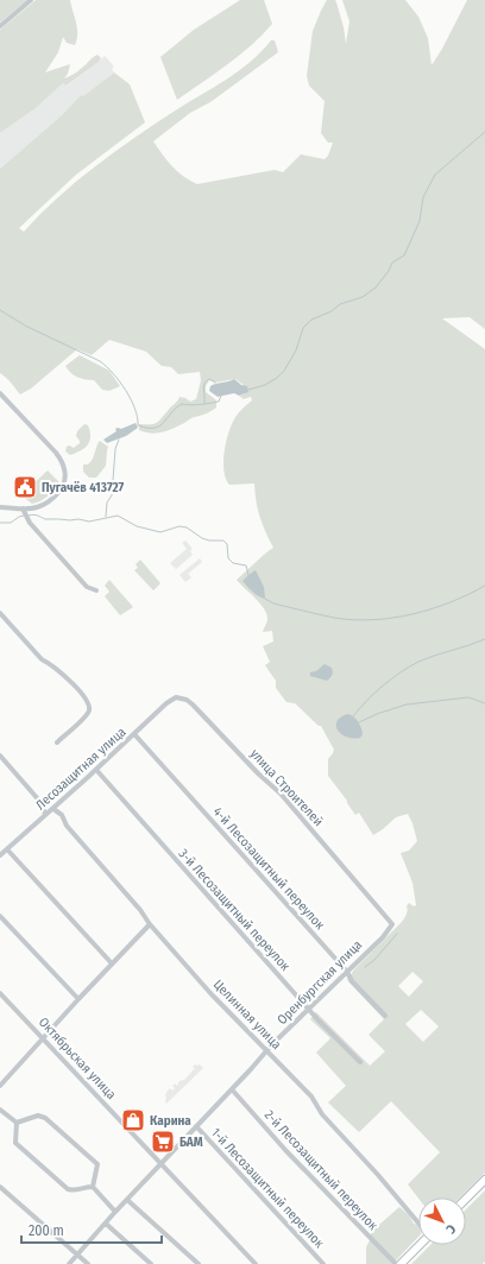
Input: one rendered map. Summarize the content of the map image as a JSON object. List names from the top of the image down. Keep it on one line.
{"streets":{"street":["Лесозащитная улица","улица Строителей","4-й Лесозащитный переулок","3-й Лесозащитный переулок","Оренбургская улица","Целинная улица","Октябрьская улица","2-й Лесозащитный переулок","1-й Лесозащитный переулок"]},"crossings":[["Лесозащитная улица","улица Строителей"],["Лесозащитная улица","4-й Лесозащитный переулок"],["Лесозащитная улица","3-й Лесозащитный переулок"],["Лесозащитная улица","Целинная улица"],["улица Строителей","Оренбургская улица"],["4-й Лесозащитный переулок","Оренбургская улица"],["3-й Лесозащитный переулок","Оренбургская улица"],["Оренбургская улица","Целинная улица"],["Оренбургская улица","Октябрьская улица"],["Оренбургская улица","2-й Лесозащитный переулок"],["Оренбургская улица","1-й Лесозащитный переулок"]],"places":{"public building":["Пугачёв 413727"],"shop":["Карина"],"supermarket":["БАМ"]},"scale_bar":"200 m","north":"bottom right"}
